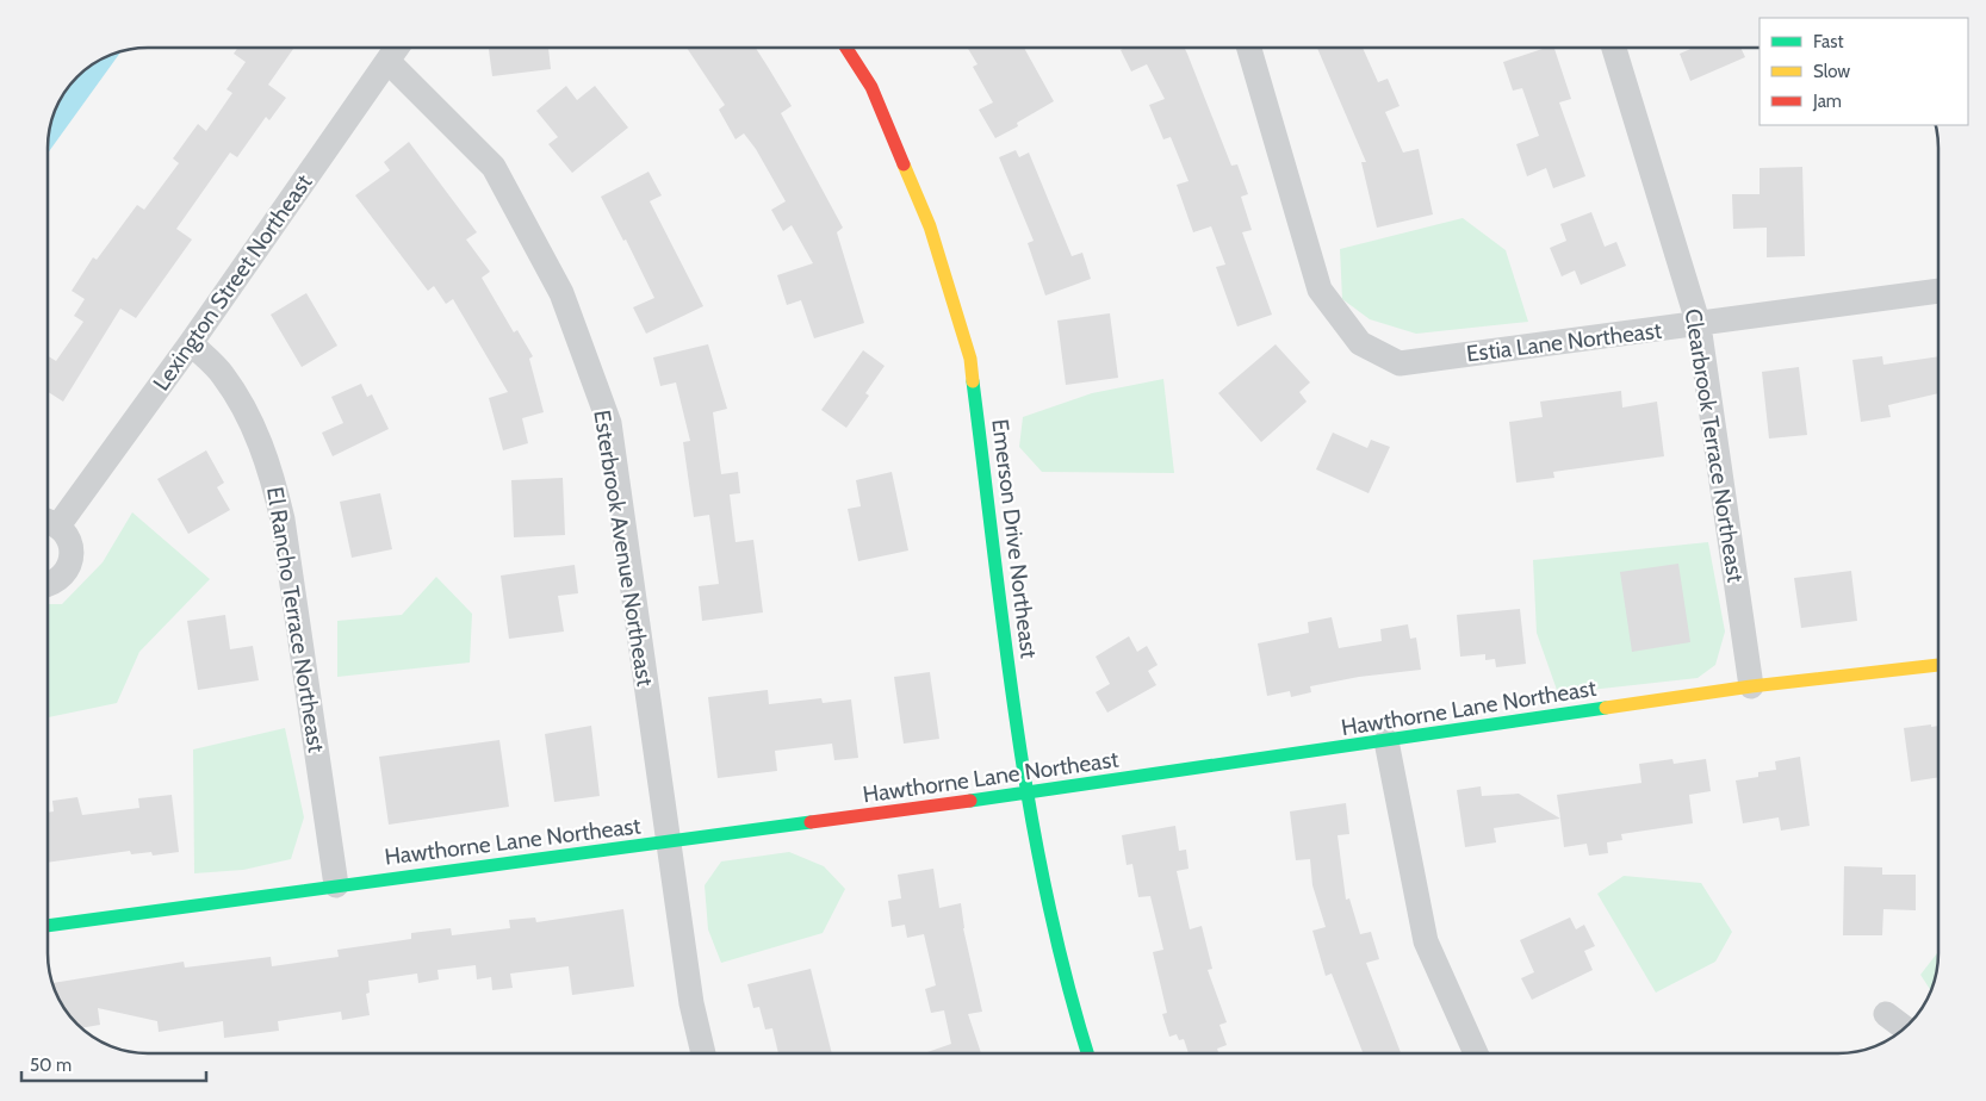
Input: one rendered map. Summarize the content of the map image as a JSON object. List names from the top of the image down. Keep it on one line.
{"streets":{"street":["Lexington Street Northeast","Estia Lane Northeast","Clearbrook Terrace Northeast","Emerson Drive Northeast","Esterbrook Avenue Northeast","El Rancho Terrace Northeast","Hawthorne Lane Northeast"]},"crossings":[["Lexington Street Northeast","Esterbrook Avenue Northeast"],["Lexington Street Northeast","El Rancho Terrace Northeast"],["Estia Lane Northeast","Clearbrook Terrace Northeast"],["Clearbrook Terrace Northeast","Hawthorne Lane Northeast"],["Emerson Drive Northeast","Hawthorne Lane Northeast"],["Esterbrook Avenue Northeast","Hawthorne Lane Northeast"],["El Rancho Terrace Northeast","Hawthorne Lane Northeast"]],"legend":["Fast","Slow","Jam"],"scale_bar":"50 m"}
